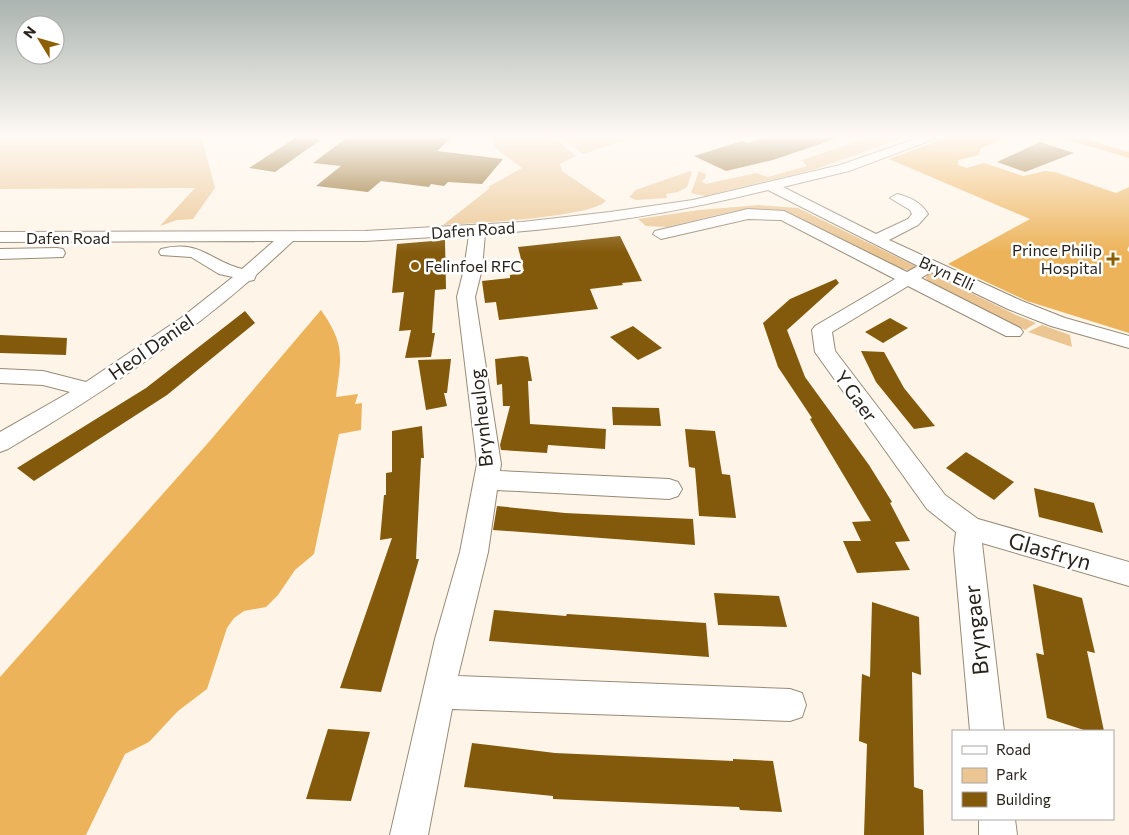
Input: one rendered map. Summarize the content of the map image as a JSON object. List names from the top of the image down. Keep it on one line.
{"streets":{"street":["Dafen Road","Bryn Elli","Heol Daniel","Y Gaer","Brynheulog","Glasfryn","Bryngaer"]},"crossings":[["Dafen Road","Bryn Elli"],["Dafen Road","Heol Daniel"],["Dafen Road","Brynheulog"],["Bryn Elli","Y Gaer"],["Y Gaer","Glasfryn"],["Y Gaer","Bryngaer"],["Glasfryn","Bryngaer"]],"places":{"health":["Prince Philip Hospital"],"other":["Felinfoel RFC"]},"legend":["Road","Park","Building"],"north":"top left"}
